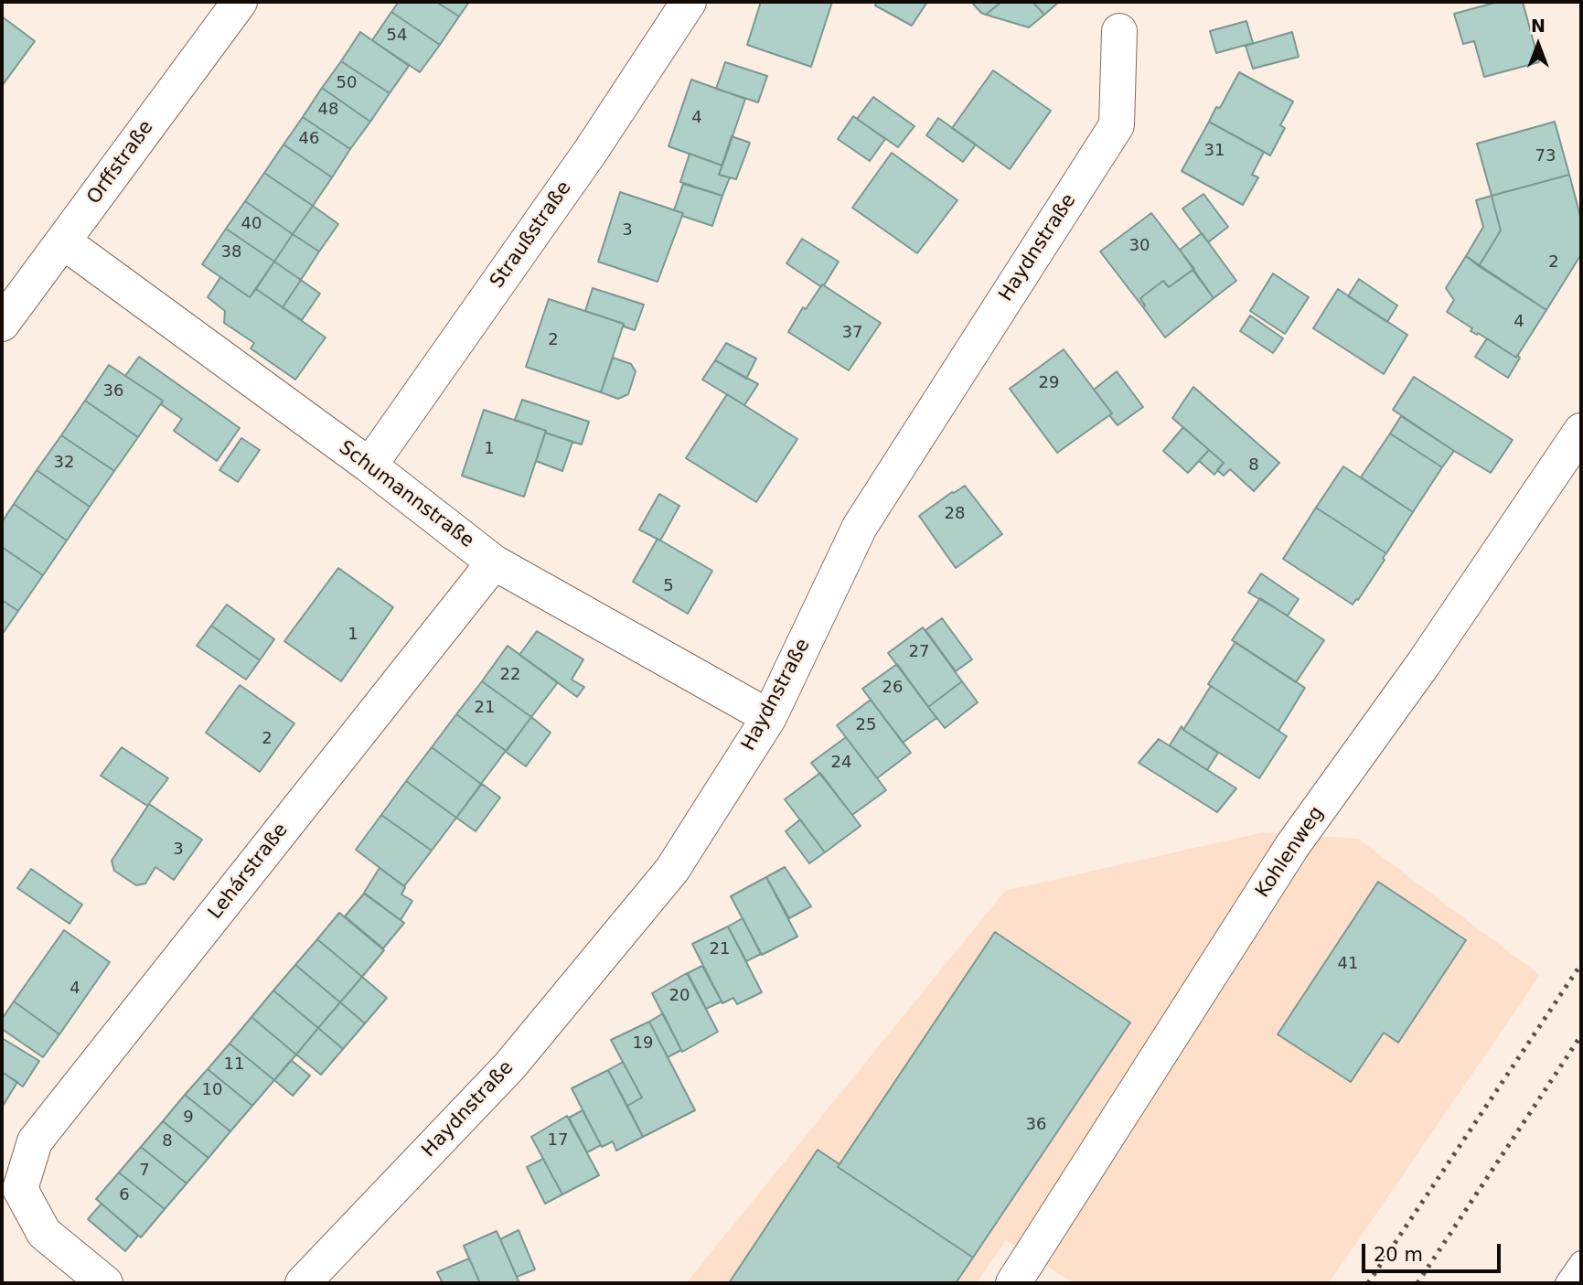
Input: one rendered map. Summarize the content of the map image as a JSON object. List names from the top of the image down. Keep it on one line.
{"streets":{"street":["Orffstraße","Straußstraße","Haydnstraße","Schumannstraße","Kohlenweg","Lehárstraße"]},"crossings":[["Orffstraße","Schumannstraße"],["Straußstraße","Schumannstraße"],["Haydnstraße","Schumannstraße"],["Schumannstraße","Lehárstraße"]],"house_numbers":["54","50","48","4","46","31","73","40","3","30","38","2","4","37","2","29","36","1","32","8","28","5","1","27","22","26","21","25","2","24","3","21","41","4","20","19","11","10","9","36","17","8","7","6"],"scale_bar":"20 m","north":"top"}
